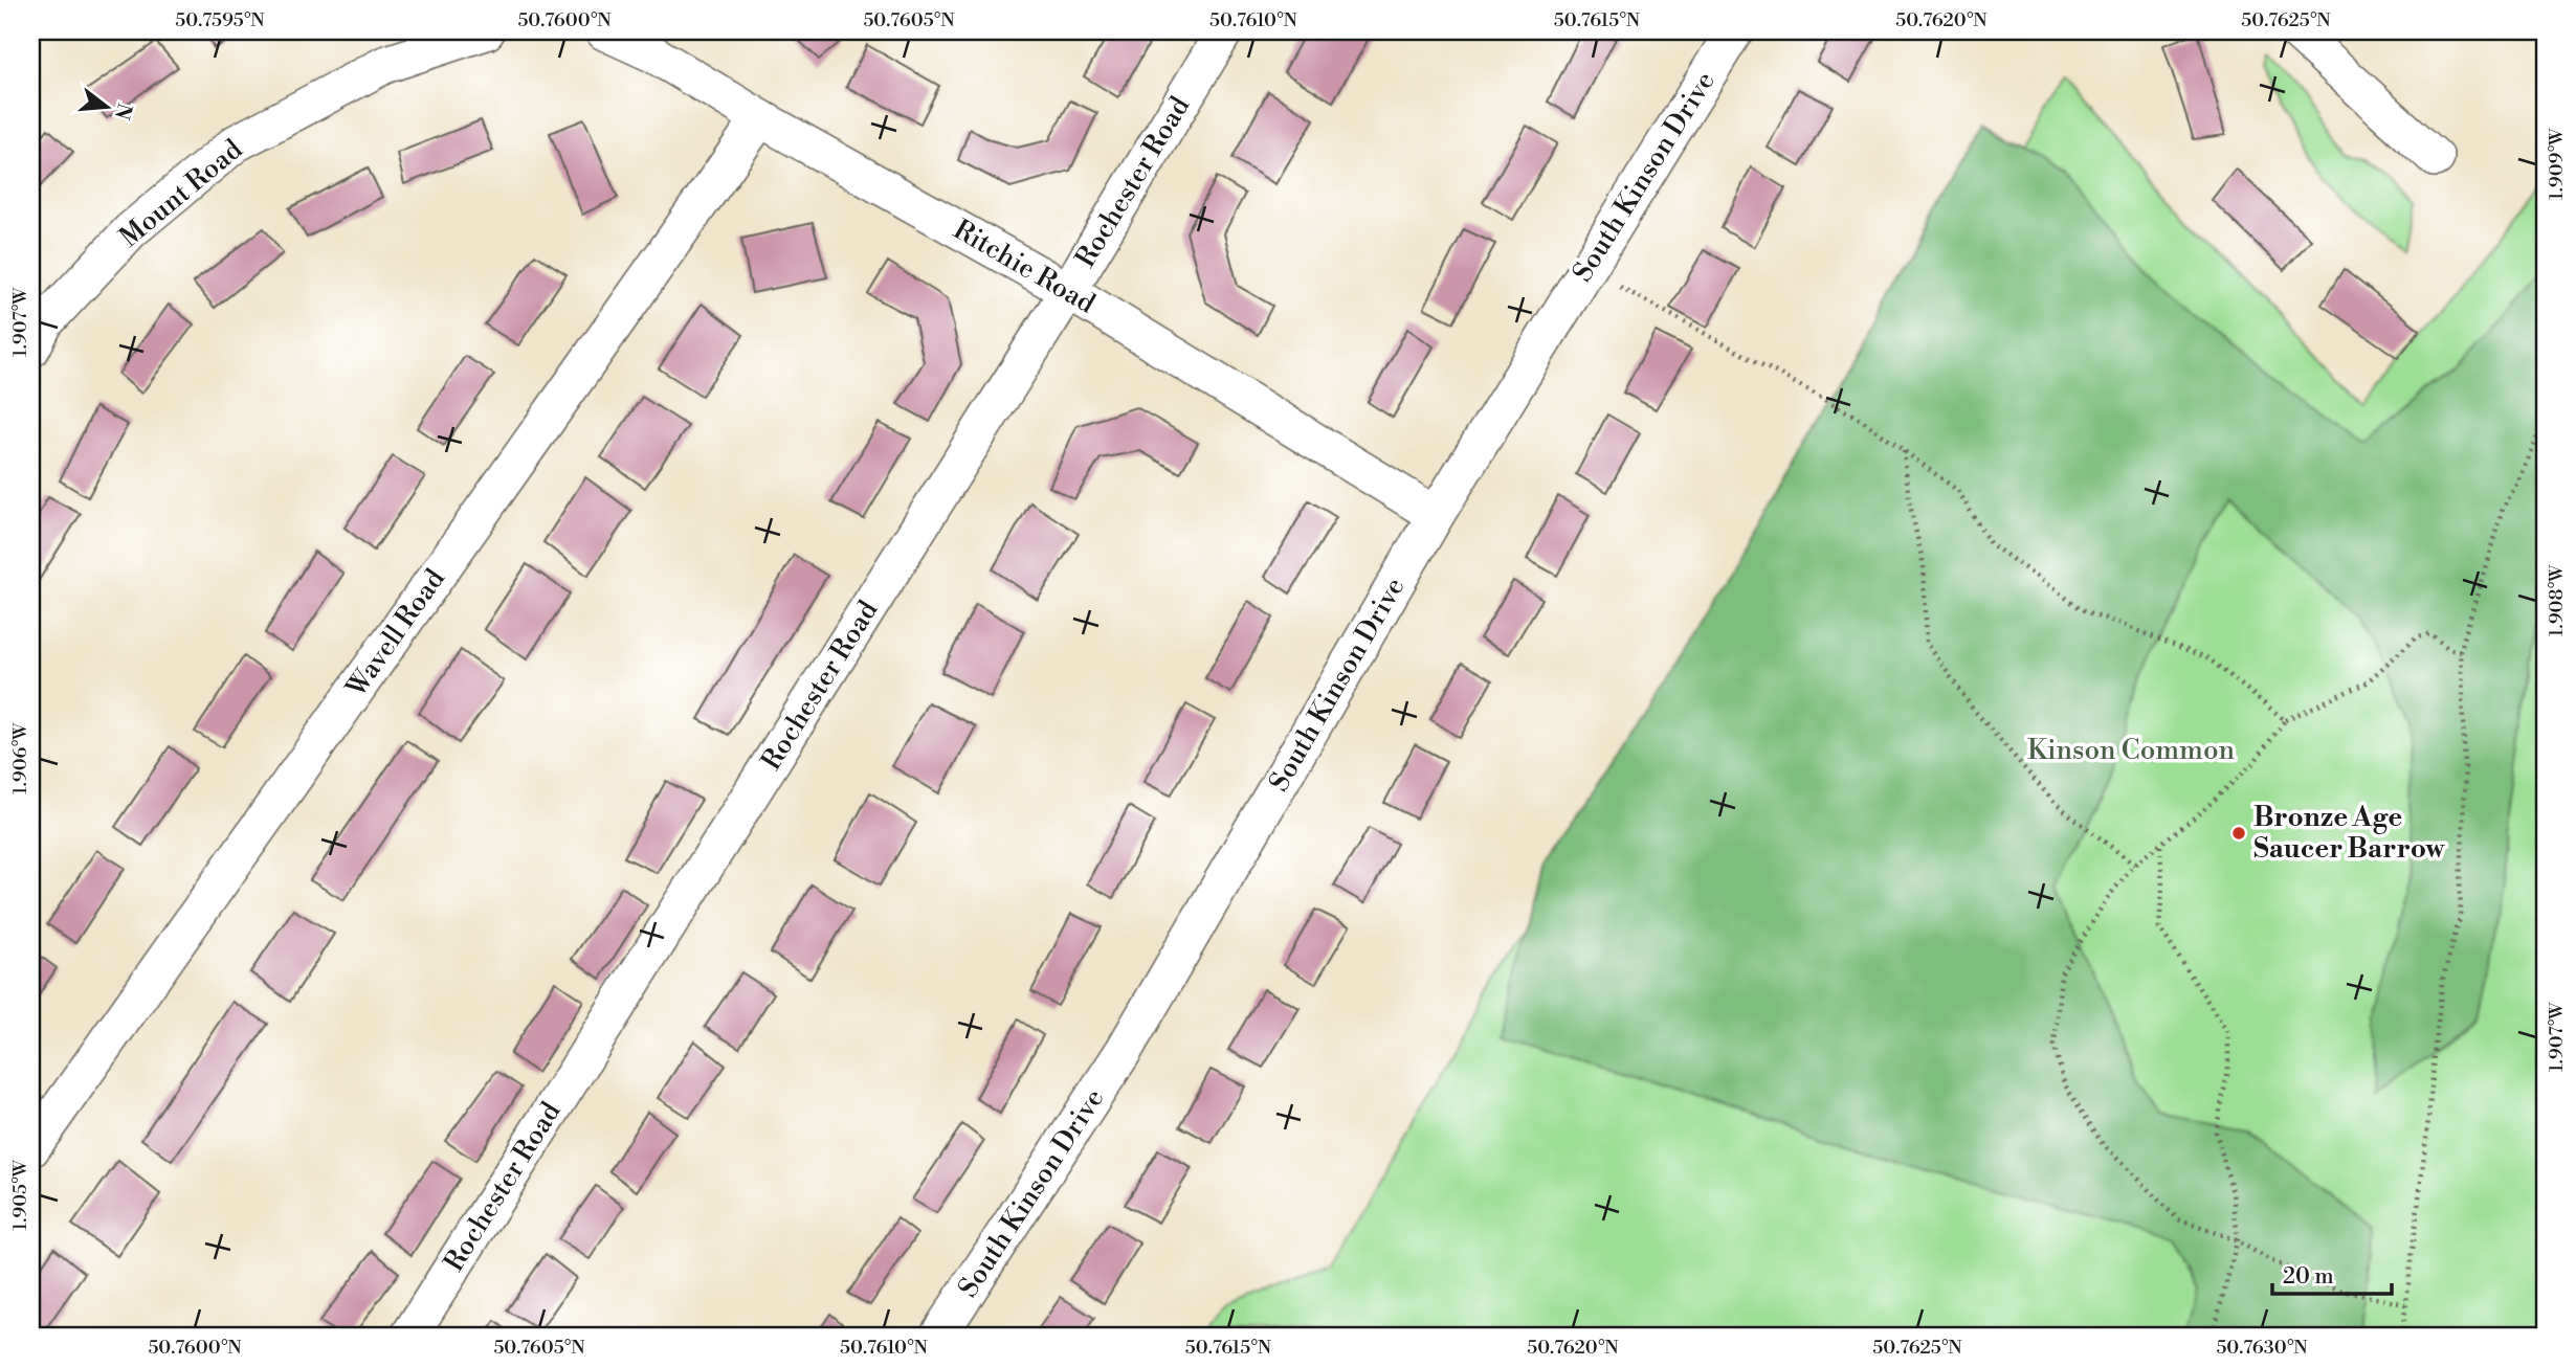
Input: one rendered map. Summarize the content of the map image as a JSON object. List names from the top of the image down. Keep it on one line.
{"streets":{"street":["South Kinson Drive","Rochester Road","Mount Road","Ritchie Road","Wavell Road"]},"crossings":[["South Kinson Drive","Ritchie Road"],["Rochester Road","Ritchie Road"],["Ritchie Road","Wavell Road"]],"parks":["Kinson Common"],"places":["Bronze Age Saucer Barrow"],"scale_bar":"20 m","north":"right","coordinates":["50.7595°N","50.7600°N","50.7605°N","50.7610°N","50.7615°N","50.7620°N","50.7625°N","1.909°W","1.907°W","1.908°W","1.906°W","1.905°W","50.7630°N"]}
